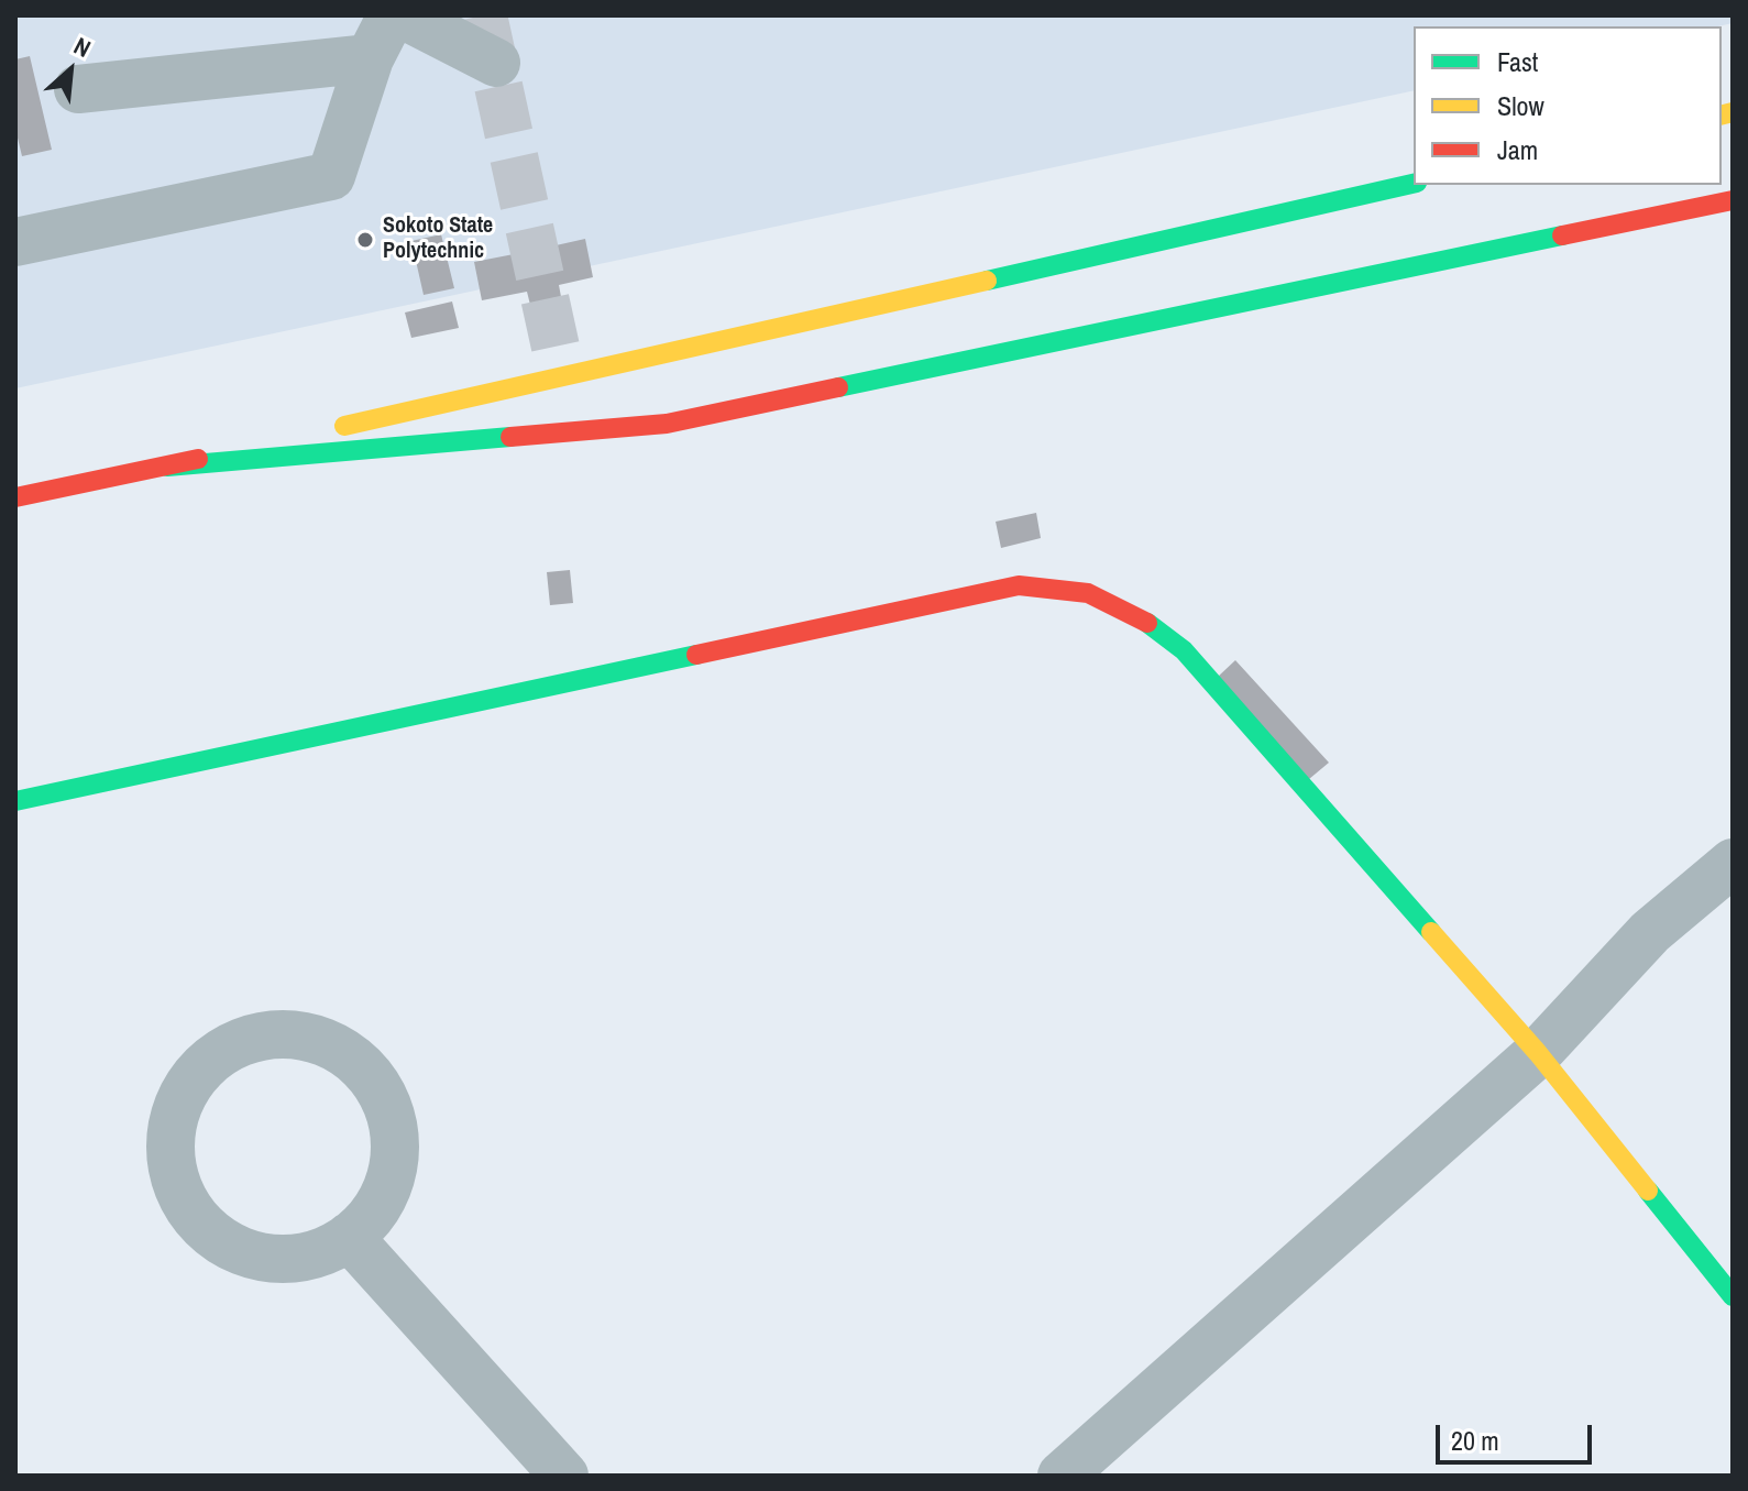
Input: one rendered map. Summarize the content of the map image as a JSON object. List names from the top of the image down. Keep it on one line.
{"places":["Sokoto State Polytechnic"],"legend":["Fast","Slow","Jam"],"scale_bar":"20 m","north":"top right"}
